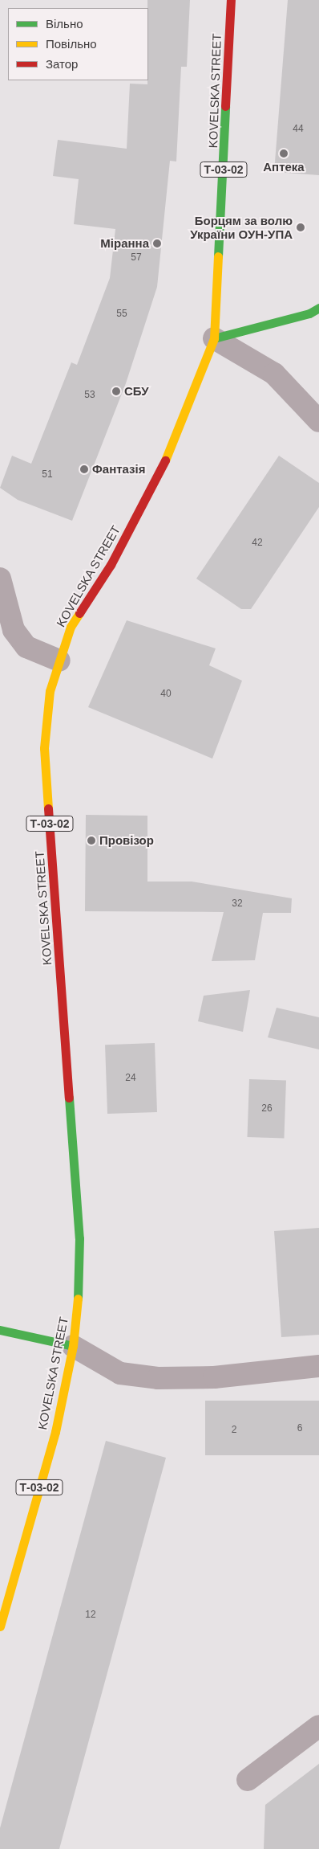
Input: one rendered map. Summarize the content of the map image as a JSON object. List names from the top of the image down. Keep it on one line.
{"streets":{"main road":["KOVELSKA STREET","Т-03-02"]},"places":["Аптека","Борцям за волю України ОУН-УПА","Міранна","СБУ","Фантазія","Провізор"],"house_numbers":["44","57","55","53","51","42","40","32","24","26","6","2","12"],"legend":["Вільно","Повільно","Затор"]}
